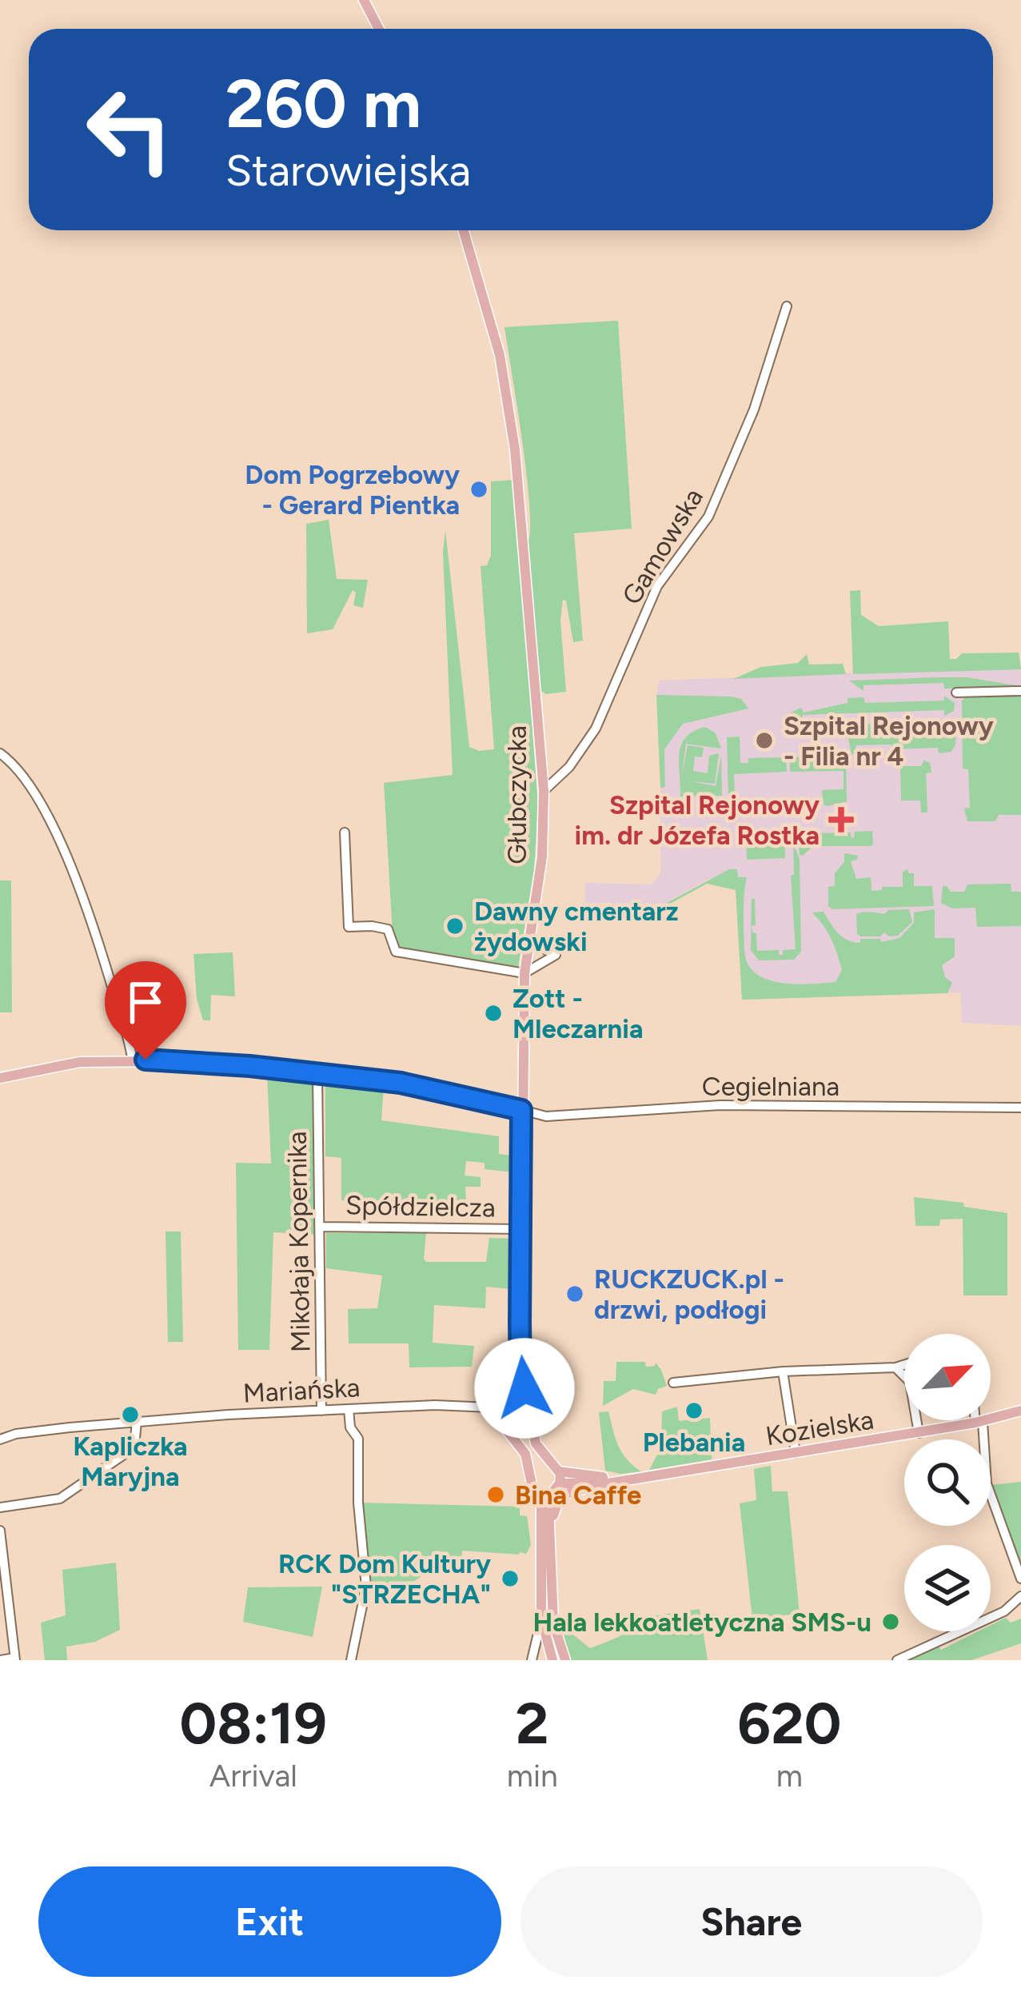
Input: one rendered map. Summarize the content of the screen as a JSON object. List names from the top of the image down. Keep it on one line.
{"streets":{"main road":["Głubczycka","Kozielska"],"street":["Gamowska","Cegielniana","Spółdzielcza","Mikołaja Kopernika","Mariańska"]},"crossings":[["Gamowska","Głubczycka"],["Głubczycka","Cegielniana"],["Głubczycka","Spółdzielcza"],["Głubczycka","Mariańska"],["Głubczycka","Kozielska"],["Spółdzielcza","Mikołaja Kopernika"],["Mikołaja Kopernika","Mariańska"]],"places":{"other":["Dom Pogrzebowy - Gerard Pientka","Szpital Rejonowy - Filia nr 4","Dawny cmentarz żydowski","Zott - Mleczarnia","RUCKZUCK.pl - drzwi, podłogi","Plebania","Kapliczka Maryjna","Bina Caffe","RCK Dom Kultury \"STRZECHA\"","Hala lekkoatletyczna SMS-u"],"health":["Szpital Rejonowy im. dr Józefa Rostka"]},"north":"top right","page":{"turn":["260 m","Starowiejska"],"eta":["08:19","Arrival","2","min","620","m"],"buttons":["Exit","Share"]}}
